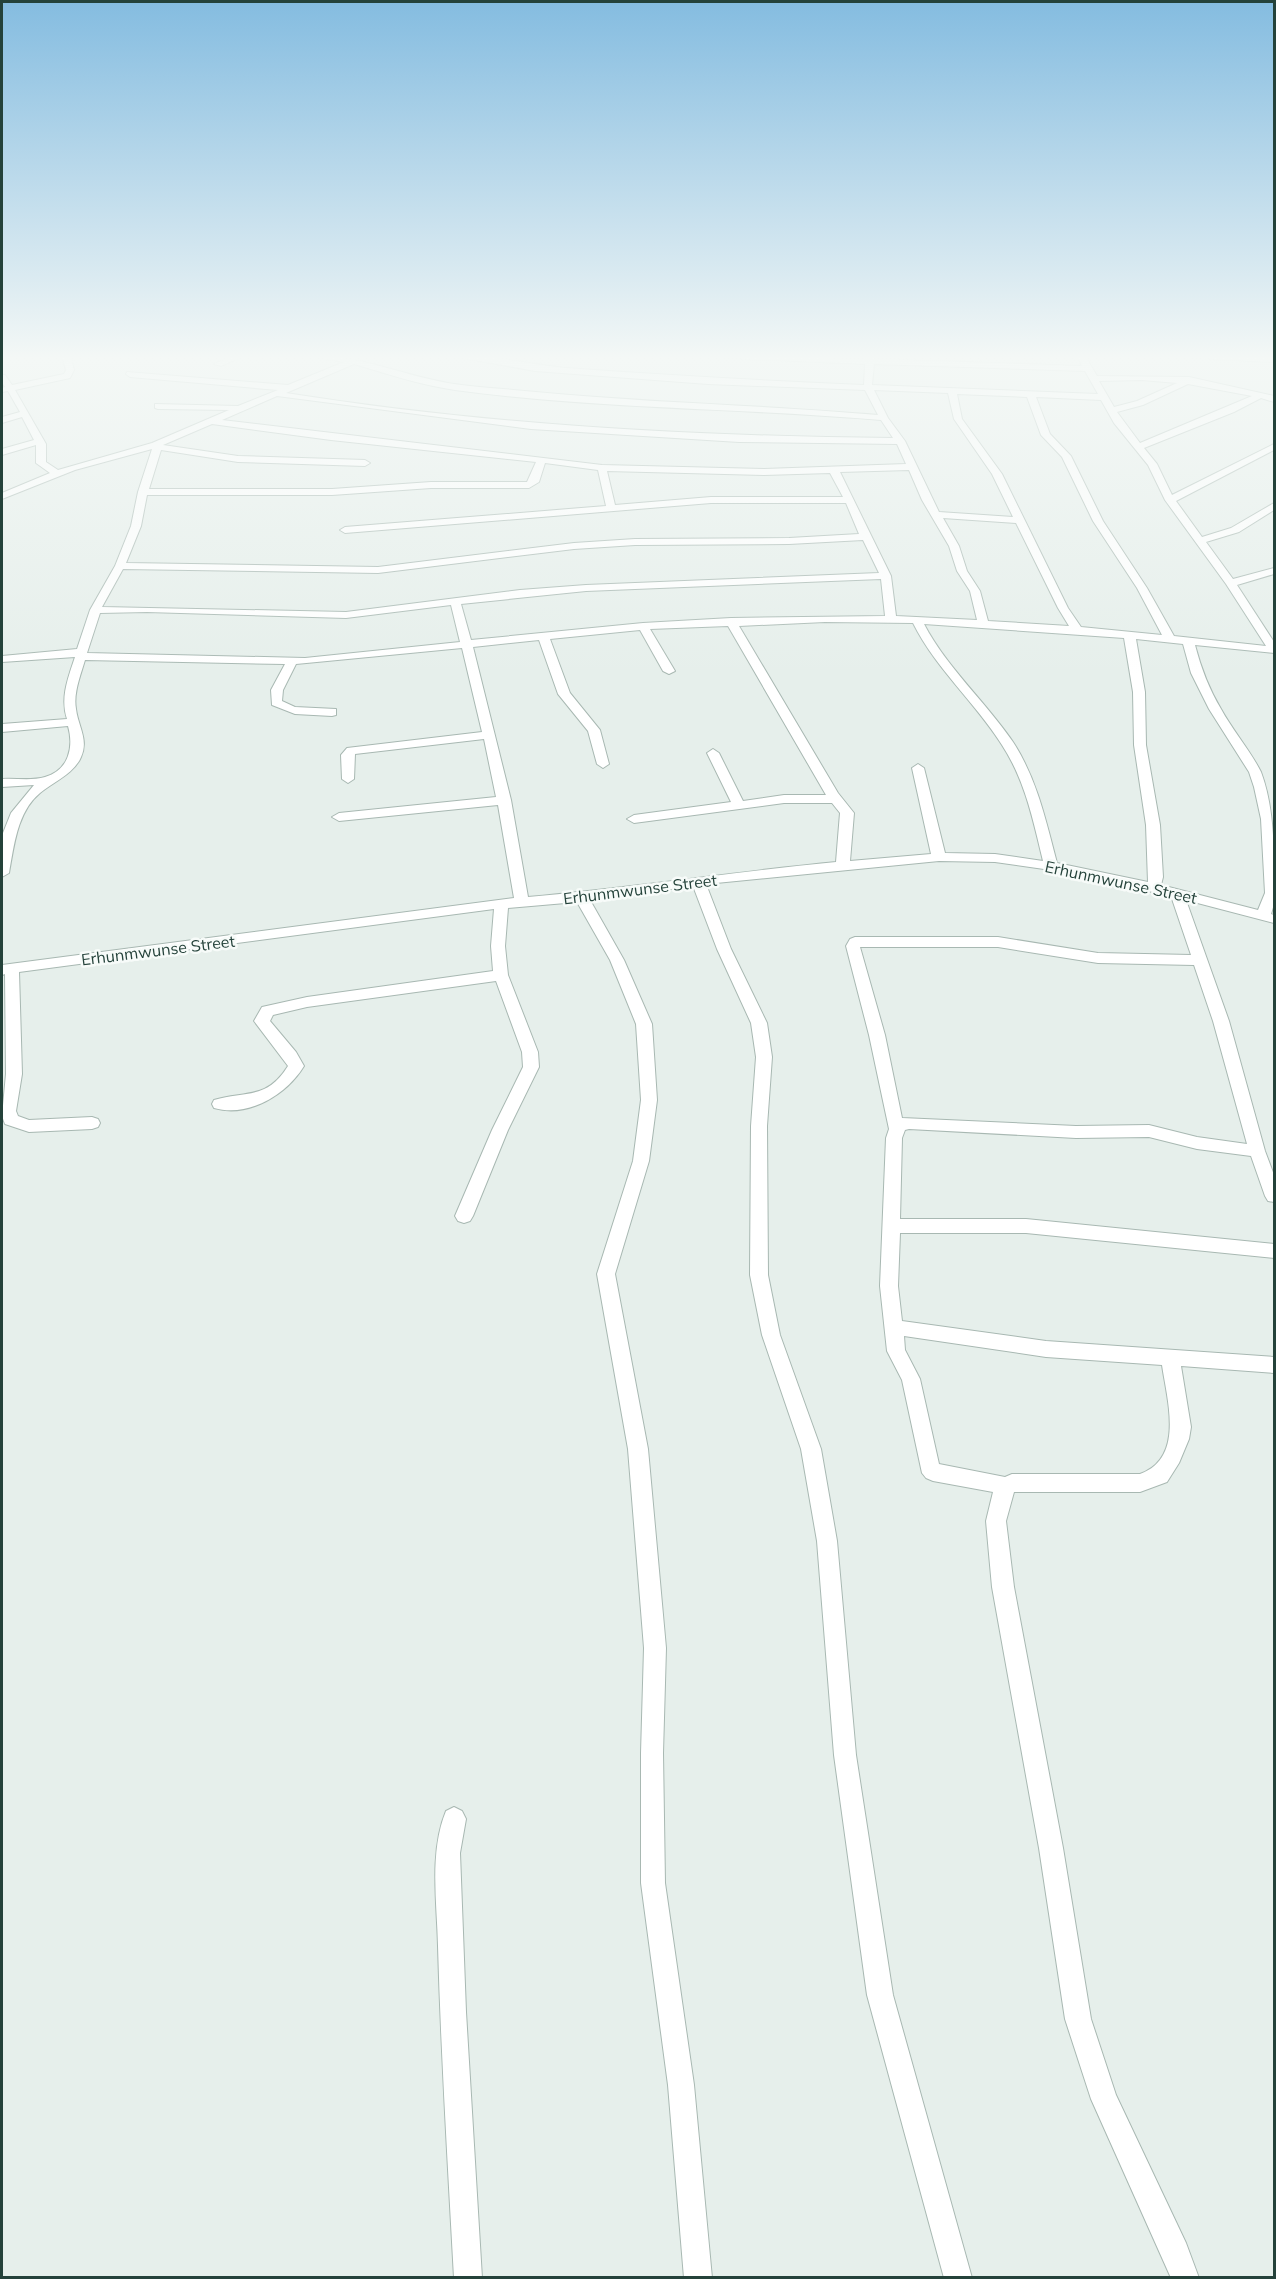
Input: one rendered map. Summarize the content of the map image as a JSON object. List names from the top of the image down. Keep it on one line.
{"streets":{"street":["Erhunmwunse Street"]}}
